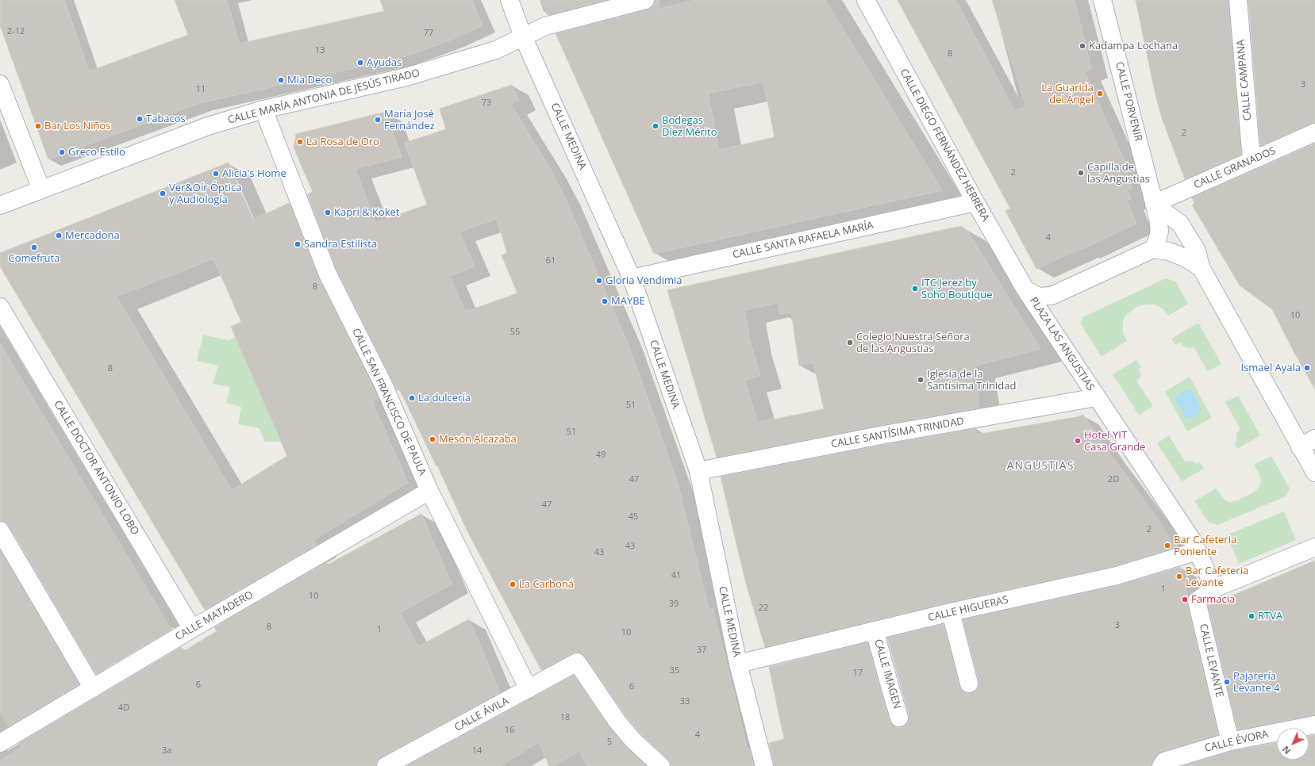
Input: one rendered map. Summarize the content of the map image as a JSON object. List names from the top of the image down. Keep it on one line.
{"streets":{"street":["CALLE CAMPANA","CALLE MARÍA ANTONIA DE JESÚS TIRADO","CALLE PORVENIR","CALLE MEDINA","CALLE DIEGO FERNÁNDEZ HERRERA","CALLE GRANADOS","CALLE SANTA RAFAELA MARÍA","PLAZA LAS ANGUSTIAS","CALLE SAN FRANCISCO DE PAULA","CALLE SANTÍSIMA TRINIDAD","CALLE DOCTOR ANTONIO LOBO","CALLE HIGUERAS","CALLE MATADERO","CALLE LEVANTE","CALLE IMAGEN","CALLE ÁVILA","CALLE ÉVORA"]},"crossings":[["CALLE CAMPANA","CALLE GRANADOS"],["CALLE MARÍA ANTONIA DE JESÚS TIRADO","CALLE MEDINA"],["CALLE MARÍA ANTONIA DE JESÚS TIRADO","CALLE SAN FRANCISCO DE PAULA"],["CALLE PORVENIR","CALLE GRANADOS"],["CALLE PORVENIR","PLAZA LAS ANGUSTIAS"],["CALLE MEDINA","CALLE SANTA RAFAELA MARÍA"],["CALLE MEDINA","CALLE SANTÍSIMA TRINIDAD"],["CALLE MEDINA","CALLE HIGUERAS"],["CALLE DIEGO FERNÁNDEZ HERRERA","CALLE SANTA RAFAELA MARÍA"],["CALLE DIEGO FERNÁNDEZ HERRERA","PLAZA LAS ANGUSTIAS"],["PLAZA LAS ANGUSTIAS","CALLE SANTÍSIMA TRINIDAD"],["PLAZA LAS ANGUSTIAS","CALLE HIGUERAS"],["PLAZA LAS ANGUSTIAS","CALLE LEVANTE"],["CALLE SAN FRANCISCO DE PAULA","CALLE MATADERO"],["CALLE SAN FRANCISCO DE PAULA","CALLE ÁVILA"],["CALLE DOCTOR ANTONIO LOBO","CALLE MATADERO"],["CALLE HIGUERAS","CALLE IMAGEN"],["CALLE LEVANTE","CALLE ÉVORA"]],"districts":["ANGUSTIAS"],"places":["Kadampa Lochana","Ayudas","Mia Deco","La Guarida del Ángel","Tabacos","María José Fernández","Bar Los Niños","Bodegas Díez Mérito","La Rosa de Oro","Greco Estilo","Capilla de las Angustias","Alicia's Home","Ver&Oír Óptica y Audiología","Kapri & Koket","Mercadona","Sandra Estilista","Comefruta","Gloria Vendimia","ITC Jerez by Soho Boutique","MAYBE","Colegio Nuestra Señora de las Angustias","Ismael Ayala","Iglesia de la Santísima Trinidad","La dulcería","Mesón Alcazaba","Hotel YIT Casa Grande","Bar Cafeteria Poniente","Bar Cafeteria Levante","La Carboná","Farmacia","RTVA","Pajarería Levante 4"],"house_numbers":["2-12","77","13","8","3","11","73","2","2","4","61","8","10","55","8","51","51","49","47","2D","47","45","2","43","43","41","1","10","39","22","3","8","1","10","37","35","17","6","6","33","4D","18","16","4","5","3a","14"],"north":"bottom left"}
